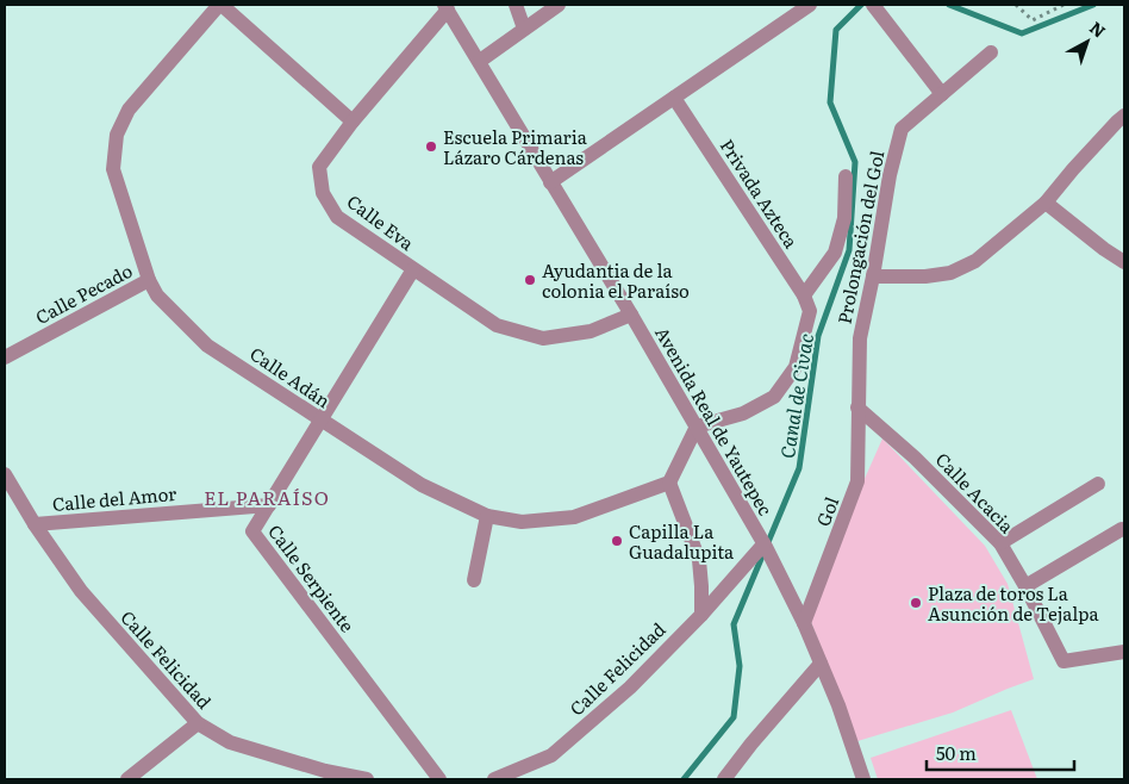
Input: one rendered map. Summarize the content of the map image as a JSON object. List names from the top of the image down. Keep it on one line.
{"streets":{"street":["Privada Azteca","Calle Eva","Prolongación del Gol","Calle Pecado","Calle Adán","Avenida Real de Yautepec","Calle Acacia","Calle del Amor","Gol","Calle Serpiente","Calle Felicidad"]},"crossings":[["Privada Azteca","Avenida Real de Yautepec"],["Calle Eva","Avenida Real de Yautepec"],["Calle Eva","Calle Serpiente"],["Prolongación del Gol","Calle Acacia"],["Prolongación del Gol","Gol"],["Calle Pecado","Calle Adán"],["Calle Adán","Calle Serpiente"],["Avenida Real de Yautepec","Gol"],["Avenida Real de Yautepec","Calle Felicidad"],["Calle Acacia","Gol"],["Calle del Amor","Calle Serpiente"],["Calle del Amor","Calle Felicidad"]],"districts":["EL PARAÍSO"],"water":["Canal de Civac"],"places":["Escuela Primaria Lázaro Cárdenas","Ayudantia de la colonia el Paraíso","Capilla La Guadalupita","Plaza de toros La Asunción de Tejalpa"],"scale_bar":"50 m","north":"top right"}
